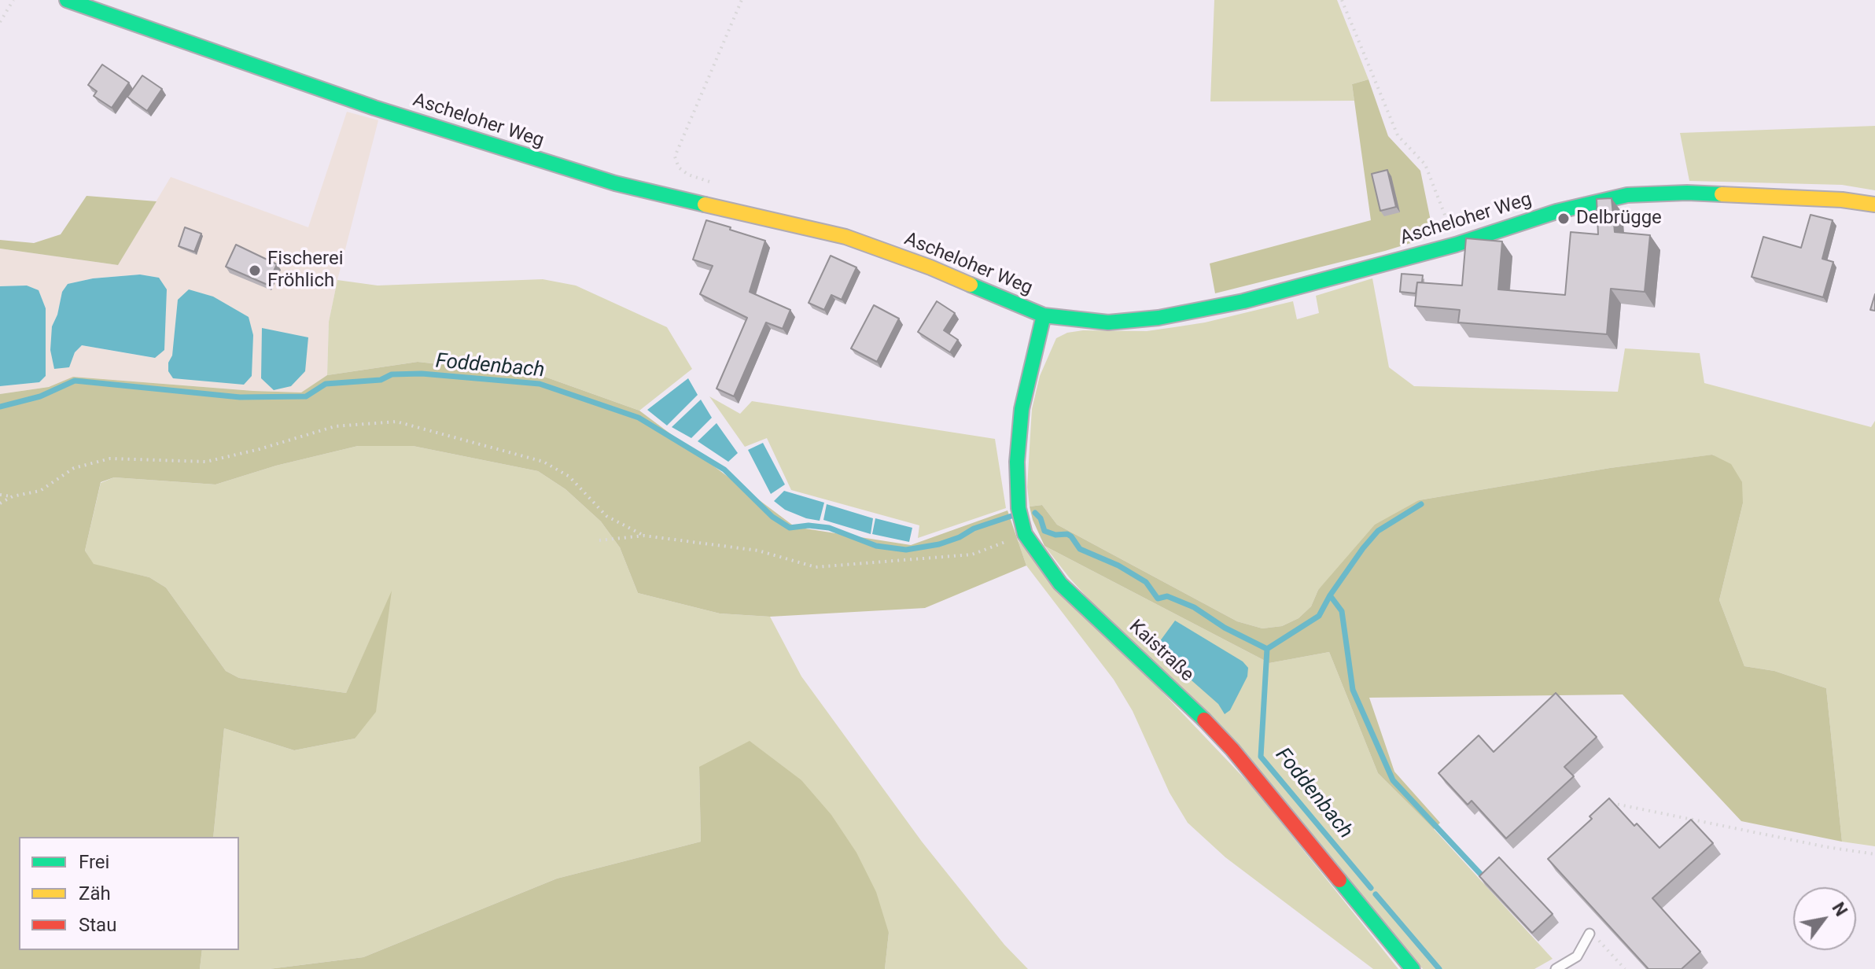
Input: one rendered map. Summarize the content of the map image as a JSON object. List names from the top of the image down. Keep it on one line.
{"streets":{"street":["Ascheloher Weg","Kaistraße"]},"crossings":[["Ascheloher Weg","Kaistraße"]],"water":["Foddenbach"],"places":["Delbrügge","Fischerei Fröhlich"],"legend":["Frei","Zäh","Stau"],"north":"top right"}
